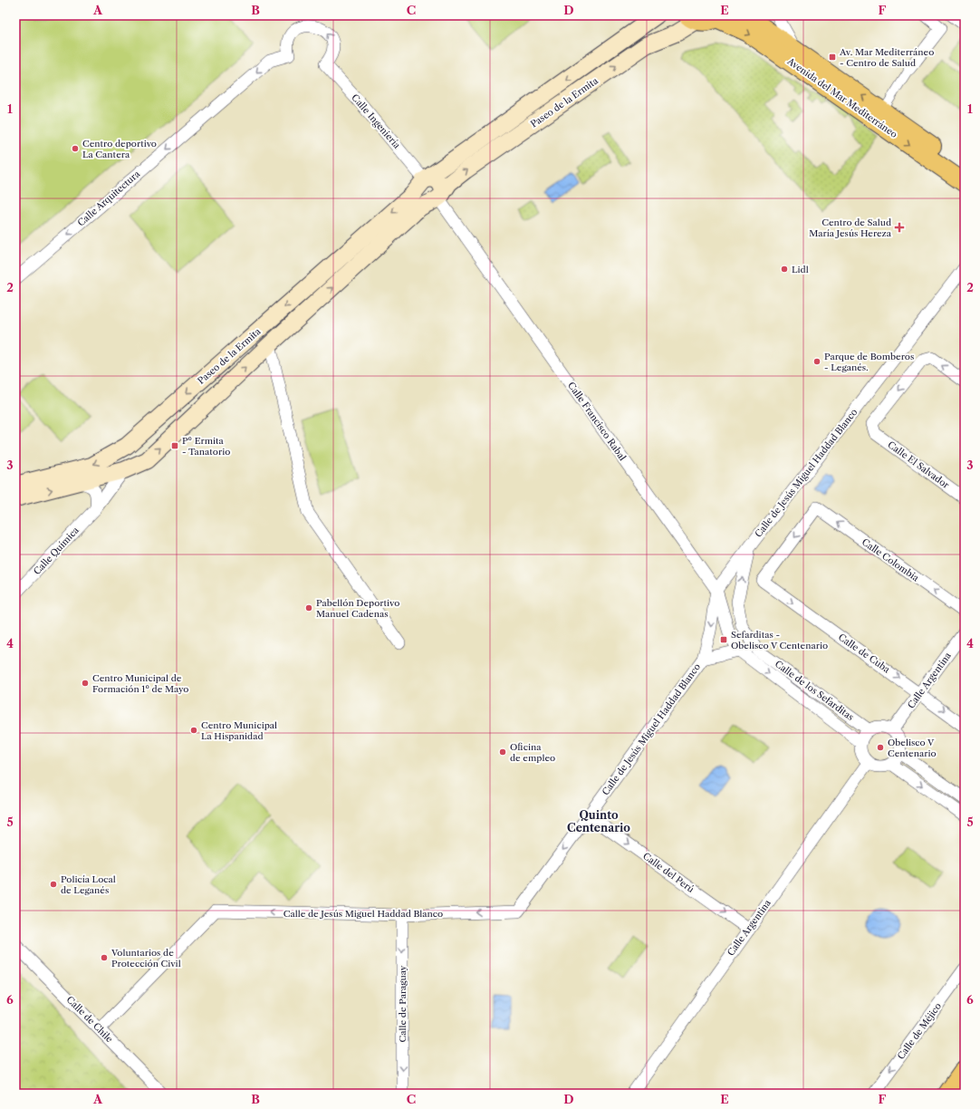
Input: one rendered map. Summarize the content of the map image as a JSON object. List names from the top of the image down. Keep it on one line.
{"streets":{"main road":["Avenida del Mar Mediterráneo","Paseo de la Ermita"],"street":["Calle Ingeniería","Calle Arquitectura","Calle Francisco Rabal","Calle El Salvador","Calle de Jesús Miguel Haddad Blanco","Calle Química","Calle Colombia","Calle de Cuba","Calle Argentina","Calle de los Sefarditas","Calle del Perú","Calle de Paraguay","Calle de Chile","Calle de Méjico"]},"crossings":[["Paseo de la Ermita","Calle Ingeniería"],["Paseo de la Ermita","Calle Francisco Rabal"],["Paseo de la Ermita","Calle Química"],["Calle Ingeniería","Calle Arquitectura"],["Calle Francisco Rabal","Calle de Jesús Miguel Haddad Blanco"],["Calle Francisco Rabal","Calle de los Sefarditas"],["Calle de Jesús Miguel Haddad Blanco","Calle de los Sefarditas"],["Calle de Jesús Miguel Haddad Blanco","Calle del Perú"],["Calle de Jesús Miguel Haddad Blanco","Calle de Paraguay"],["Calle de Jesús Miguel Haddad Blanco","Calle de Chile"],["Calle Colombia","Calle de Cuba"],["Calle de Cuba","Calle Argentina"],["Calle Argentina","Calle de los Sefarditas"],["Calle Argentina","Calle del Perú"]],"one_way":["Calle Arquitectura","Calle de Jesús Miguel Haddad Blanco","Calle de Cuba","Calle del Perú","Calle de Paraguay","Calle de Méjico"],"districts":["Quinto Centenario"],"places":{"transit":["Av. Mar Mediterráneo - Centro de Salud","Pº Ermita - Tanatorio","Sefarditas - Obelisco V Centenario"],"other":["Centro deportivo La Cantera","Lidl","Parque de Bomberos - Leganés.","Pabellón Deportivo Manuel Cadenas","Centro Municipal de Formación 1º de Mayo","Centro Municipal La Hispanidad","Obelisco V Centenario","Oficina de empleo","Policía Local de Leganés","Voluntarios de Protección Civil"],"health":["Centro de Salud María Jesús Hereza"]},"grid":{"columns":["A","B","C","D","E","F"],"rows":["1","2","3","4","5","6"]}}
